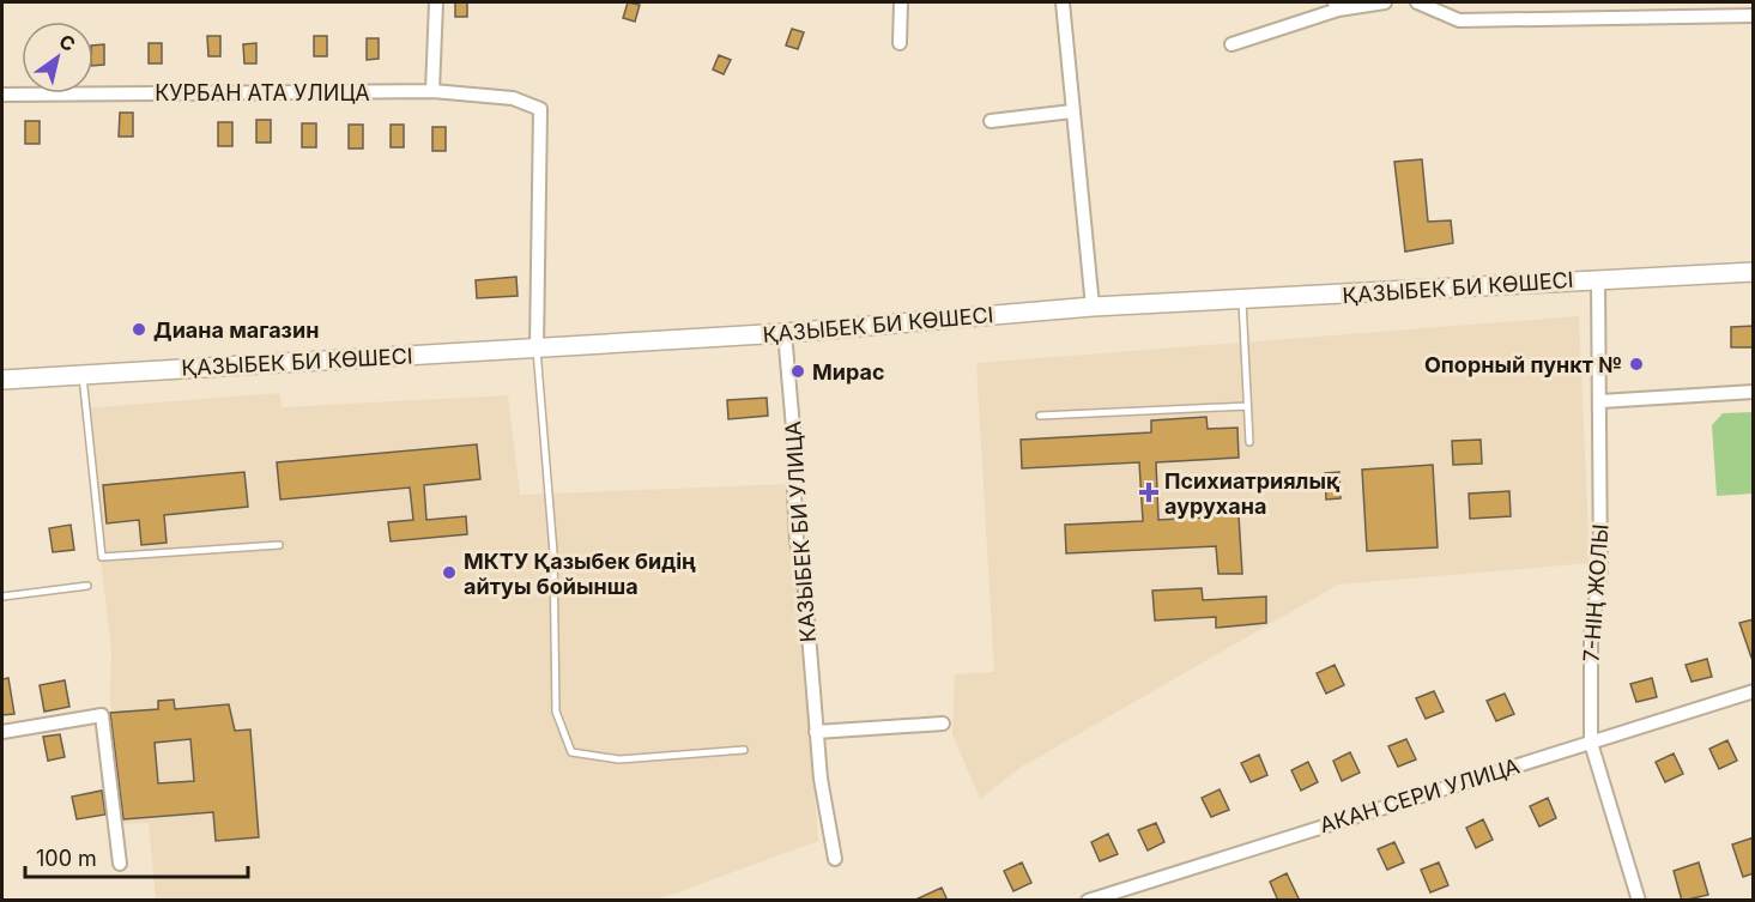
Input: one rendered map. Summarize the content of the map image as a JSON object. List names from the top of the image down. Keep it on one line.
{"streets":{"main road":["ҚАЗЫБЕК БИ КӨШЕСІ"],"street":["КУРБАН АТА УЛИЦА","КАЗЫБЕК БИ УЛИЦА","7-НІҢ ЖОЛЫ","АКАН СЕРИ УЛИЦА"]},"crossings":[["ҚАЗЫБЕК БИ КӨШЕСІ","КАЗЫБЕК БИ УЛИЦА"],["ҚАЗЫБЕК БИ КӨШЕСІ","7-НІҢ ЖОЛЫ"],["7-НІҢ ЖОЛЫ","АКАН СЕРИ УЛИЦА"]],"places":{"other":["Диана магазин","Опорный пункт №","Мирас","МКТУ Қазыбек бидің айтуы бойынша"],"health":["Психиатриялық аурухана"]},"scale_bar":"100 m","north":"top right"}
